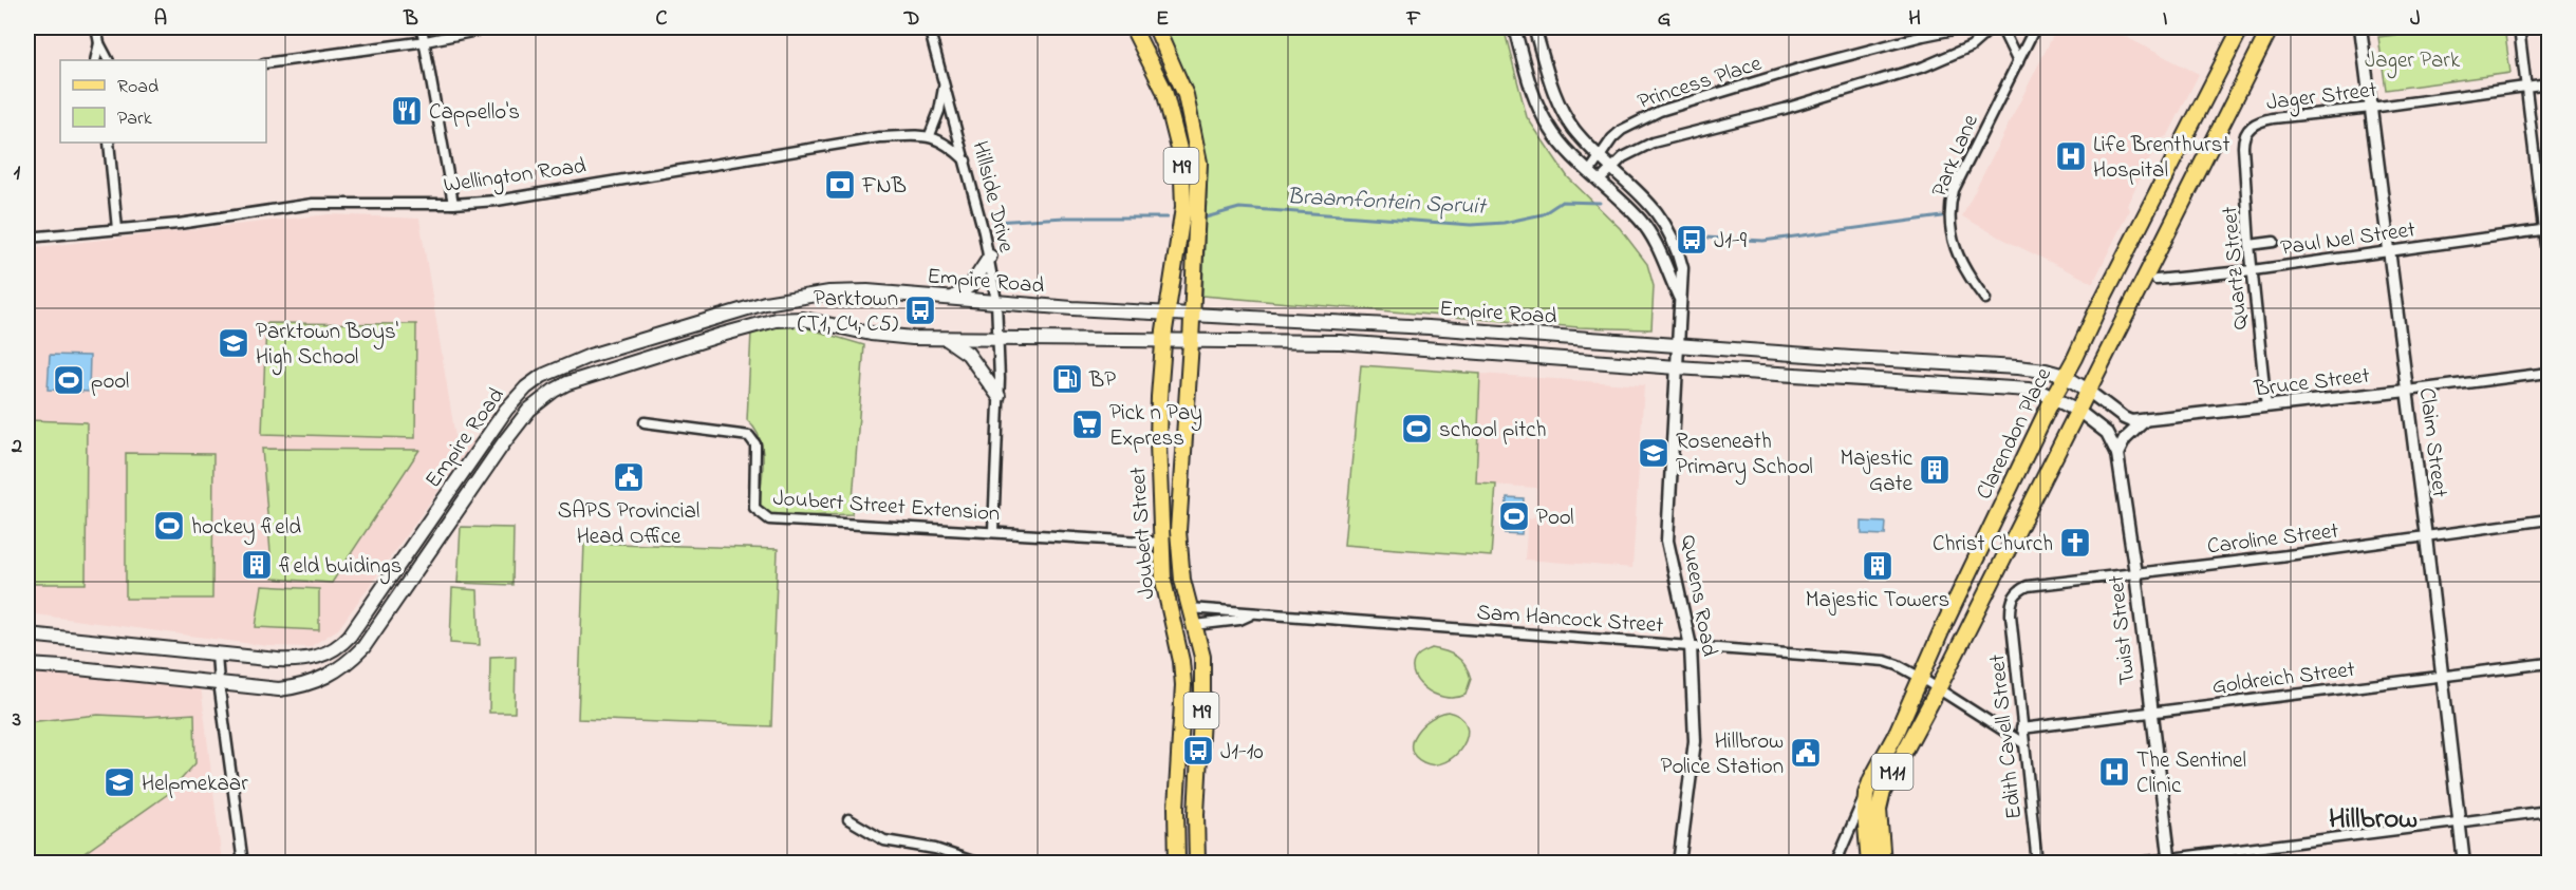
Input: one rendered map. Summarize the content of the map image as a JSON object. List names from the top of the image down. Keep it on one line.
{"streets":{"main road":["M9","Empire Road","Clarendon Place","Joubert Street","M11"],"street":["Princess Place","Jager Street","Park Lane","Wellington Road","Hillside Drive","Paul Nel Street","Quartz Street","Bruce Street","Claim Street","Joubert Street Extension","Caroline Street","Queens Road","Sam Hancock Street","Twist Street","Goldreich Street","Edith Cavell Street"]},"crossings":[["Princess Place","Queens Road"],["Jager Street","Quartz Street"],["Jager Street","Claim Street"],["M9","Empire Road"],["M9","Joubert Street"],["Hillside Drive","Empire Road"],["Hillside Drive","Joubert Street Extension"],["Paul Nel Street","Quartz Street"],["Paul Nel Street","Claim Street"],["Quartz Street","Bruce Street"],["Empire Road","Bruce Street"],["Empire Road","Clarendon Place"],["Empire Road","Joubert Street"],["Empire Road","Queens Road"],["Empire Road","Twist Street"],["Empire Road","M11"],["Bruce Street","Claim Street"],["Bruce Street","M11"],["Clarendon Place","Sam Hancock Street"],["Claim Street","Caroline Street"],["Claim Street","Goldreich Street"],["Joubert Street Extension","Joubert Street"],["Joubert Street","Sam Hancock Street"],["Caroline Street","Twist Street"],["Caroline Street","Edith Cavell Street"],["Queens Road","Sam Hancock Street"],["Twist Street","Goldreich Street"],["Twist Street","M11"],["Goldreich Street","Edith Cavell Street"]],"districts":["Hillbrow"],"water":["Braamfontein Spruit"],"parks":["Jager Park"],"places":{"restaurant":["Cappello's"],"hospital":["Life Brenthurst Hospital","The Sentinel Clinic"],"bank":["FNB"],"bus stop":["J1-9","Parktown (T1, C4, C5)","J1-10"],"school or university":["Parktown Boys' High School","Roseneath Primary School","Helpmekaar"],"fuel station":["BP"],"sports":["pool","school pitch","Pool","hockey field"],"supermarket":["Pick n Pay Express"],"building":["Majestic Gate","field buidings","Majestic Towers"],"public building":["SAPS Provincial Head Office","Hillbrow Police Station"],"church":["Christ Church"]},"legend":["Road","Park"],"grid":{"columns":["A","B","C","D","E","F","G","H","I","J"],"rows":["1","2","3"]}}
